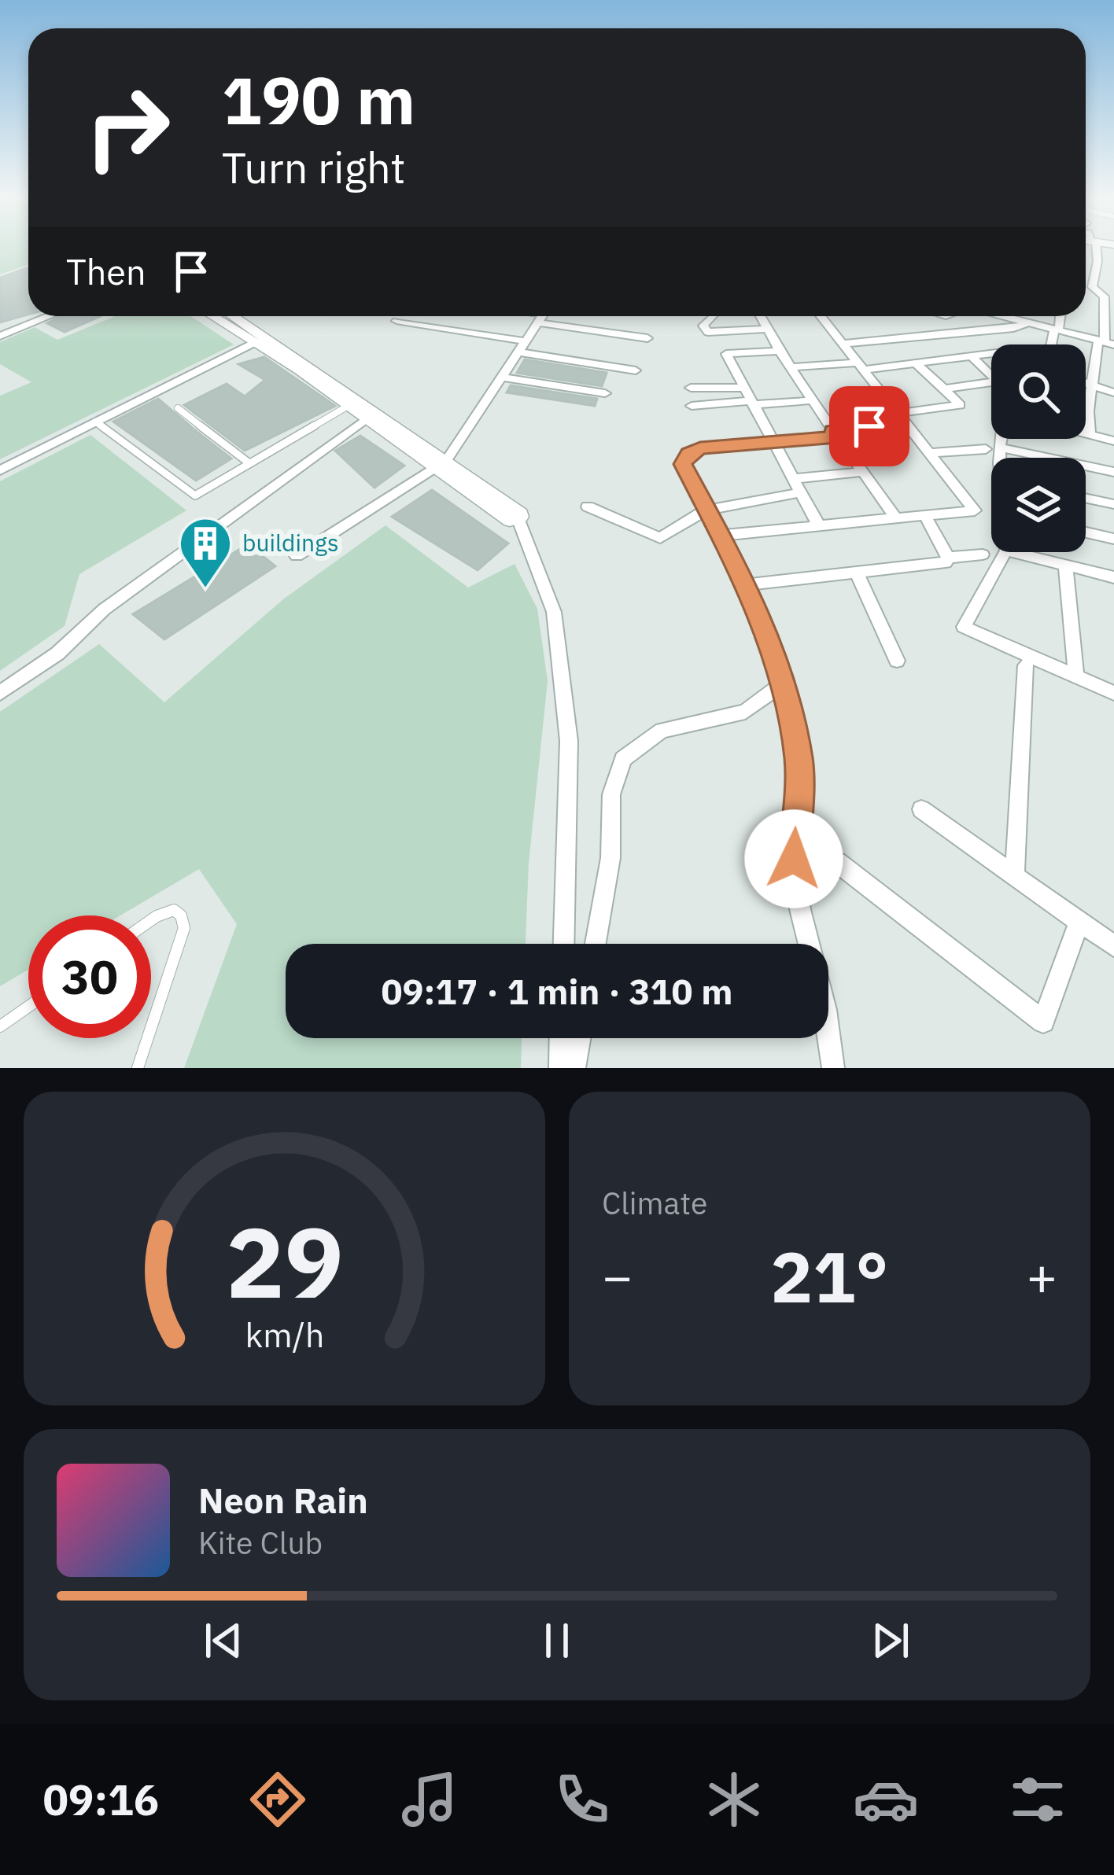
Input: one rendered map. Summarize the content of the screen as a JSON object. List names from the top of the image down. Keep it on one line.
{"places":{"building":["buildings"]},"page":{"turn":["190 m","Turn right"],"then":"Then","limit":"30","trip":"09:17 · 1 min · 310 m","tile":"Climate","heat":["−","21°","+"],"song":["Neon Rain","Kite Club"],"tabs":"09:16","gauge":["29","km/h"]}}
